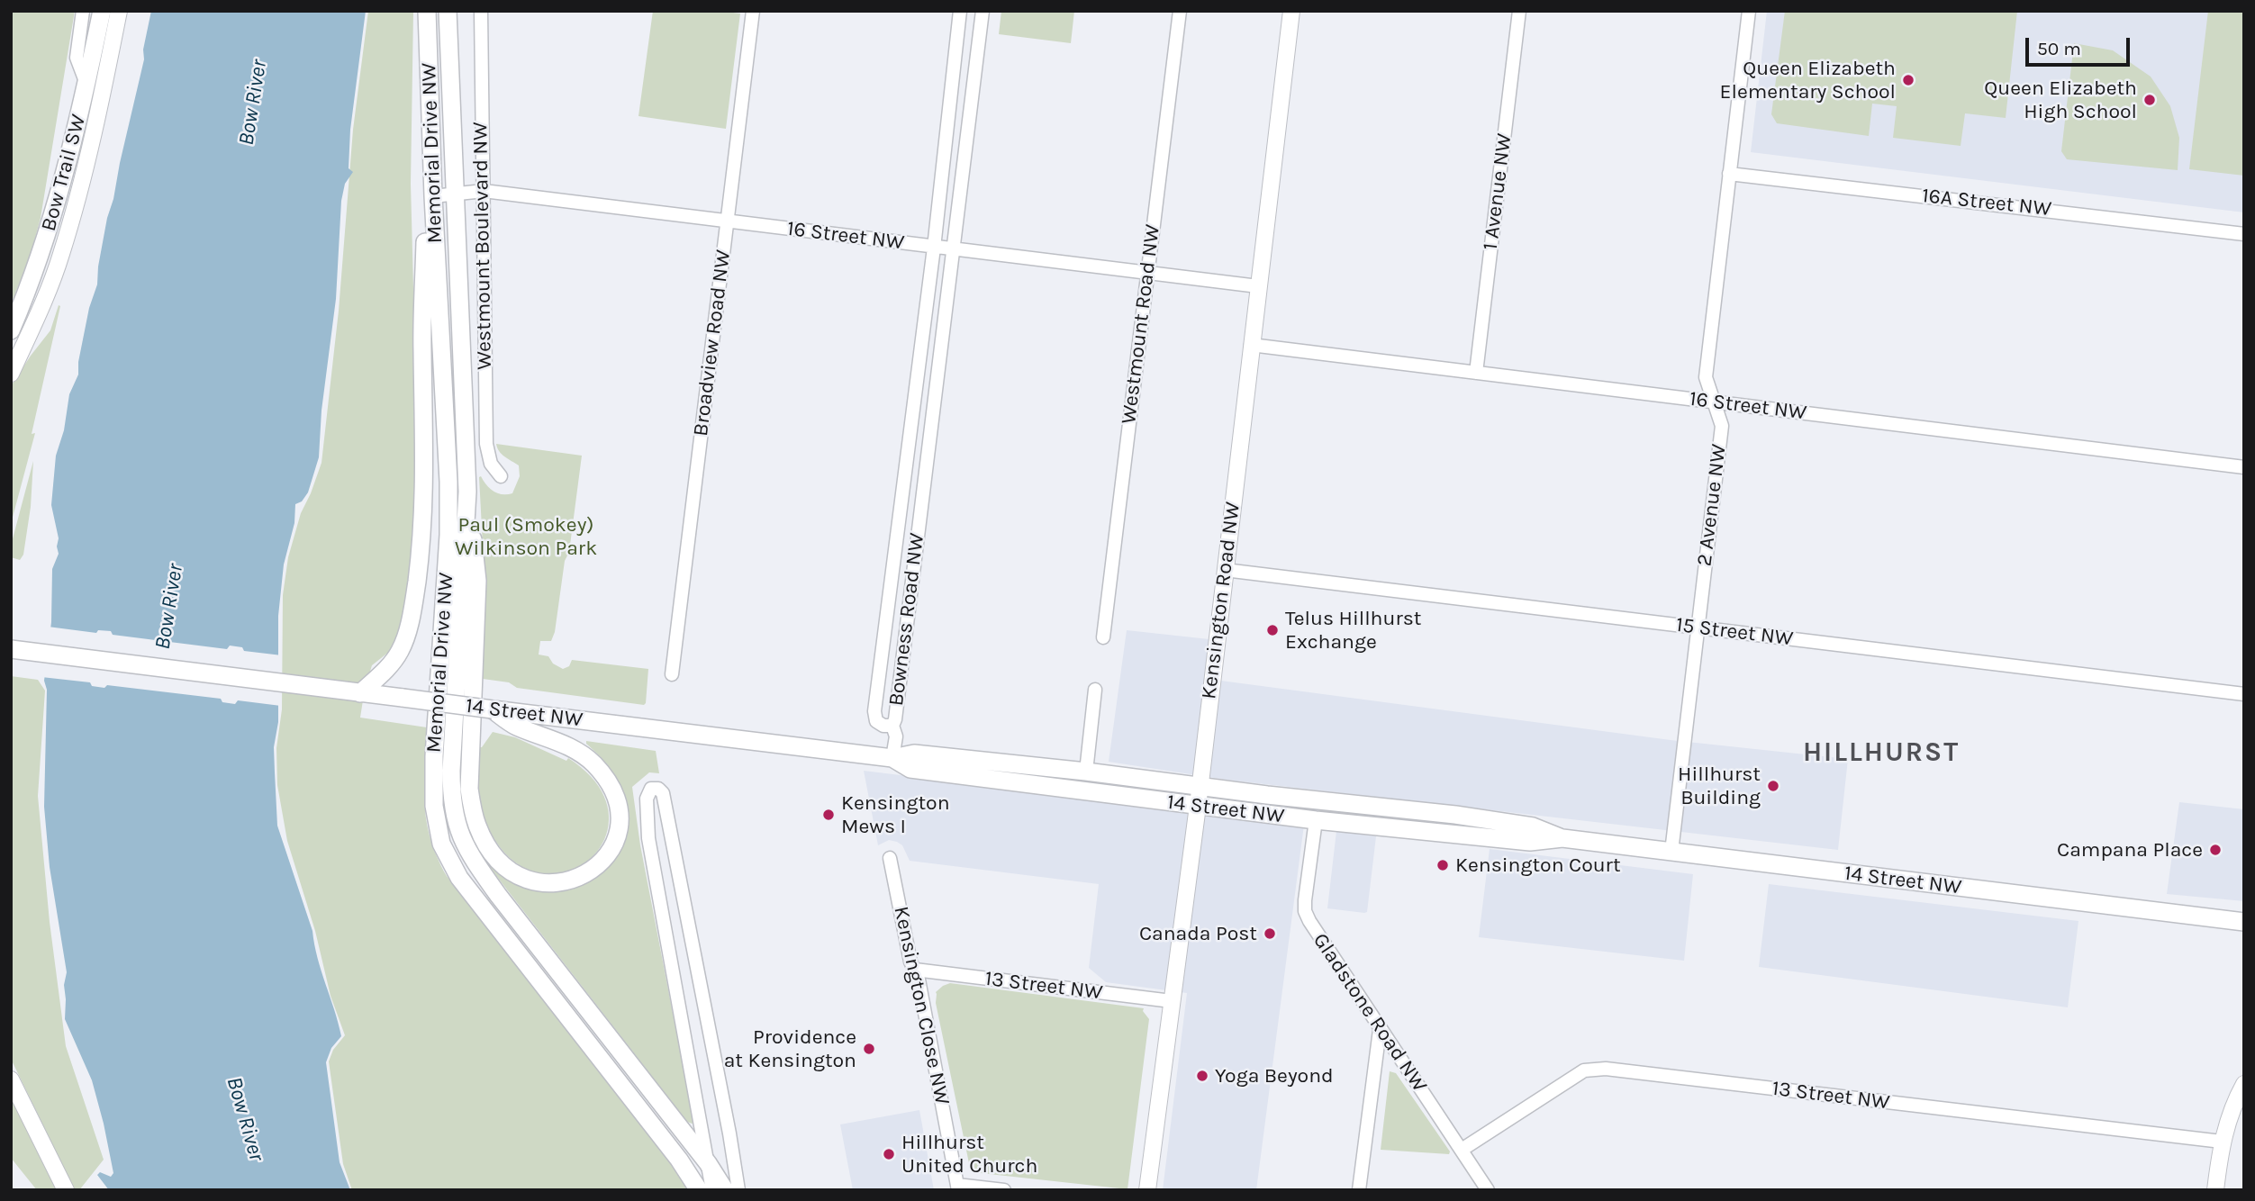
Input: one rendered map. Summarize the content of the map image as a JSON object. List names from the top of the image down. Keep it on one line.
{"streets":{"main road":["Memorial Drive NW","Bow Trail SW","14 Street NW"],"street":["1 Avenue NW","16A Street NW","16 Street NW","Westmount Boulevard NW","Westmount Road NW","Broadview Road NW","2 Avenue NW","Kensington Road NW","Bowness Road NW","15 Street NW","13 Street NW","Kensington Close NW","Gladstone Road NW"]},"crossings":[["Memorial Drive NW","16 Street NW"],["1 Avenue NW","16 Street NW"],["16A Street NW","2 Avenue NW"],["16 Street NW","Westmount Boulevard NW"],["16 Street NW","Westmount Road NW"],["16 Street NW","Broadview Road NW"],["16 Street NW","2 Avenue NW"],["16 Street NW","Kensington Road NW"],["16 Street NW","Bowness Road NW"],["2 Avenue NW","15 Street NW"],["2 Avenue NW","14 Street NW"],["Kensington Road NW","15 Street NW"],["Kensington Road NW","14 Street NW"],["Kensington Road NW","13 Street NW"],["14 Street NW","Gladstone Road NW"],["13 Street NW","Kensington Close NW"],["13 Street NW","Gladstone Road NW"]],"districts":["HILLHURST"],"water":["Bow River"],"parks":["Paul (Smokey) Wilkinson Park"],"places":["Queen Elizabeth Elementary School","Queen Elizabeth High School","Telus Hillhurst Exchange","Hillhurst Building","Kensington Mews I","Campana Place","Kensington Court","Canada Post","Providence at Kensington","Yoga Beyond","Hillhurst United Church"],"scale_bar":"50 m"}
